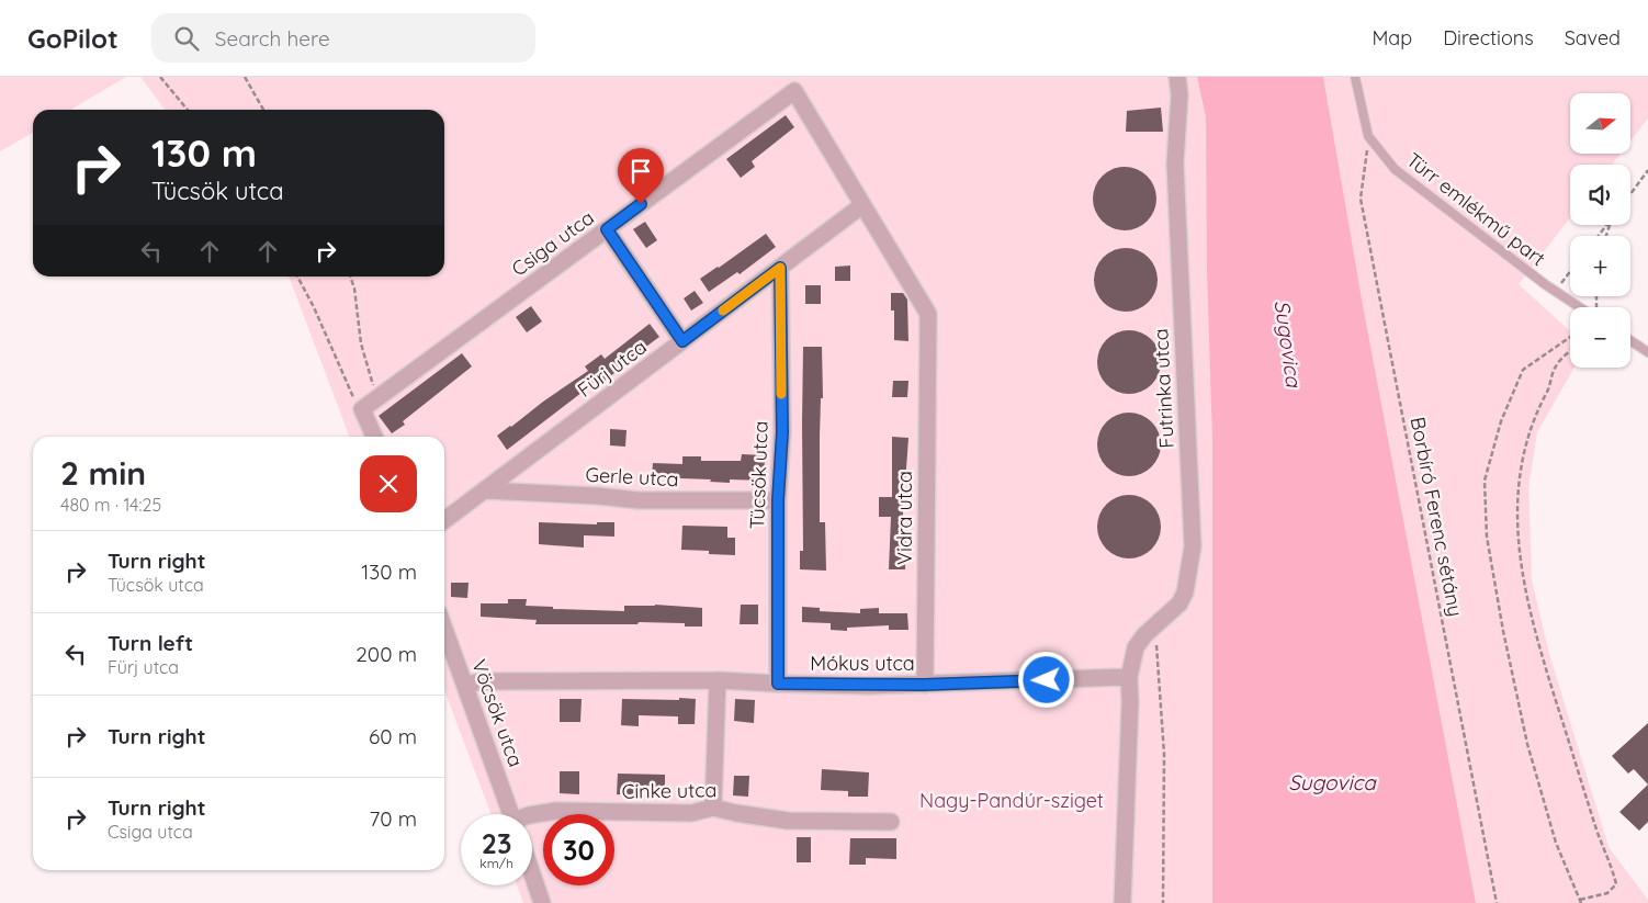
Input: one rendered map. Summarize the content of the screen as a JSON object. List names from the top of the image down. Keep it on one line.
{"streets":{"street":["Csiga utca","Fürj utca","Futrinka utca","Tücsök utca","Gerle utca","Vidra utca","Mókus utca","Vöcsök utca","Cinke utca"],"lane":["Türr emlékmű part"],"path":["Borbíró Ferenc sétány"]},"crossings":[["Türr emlékmű part","Borbíró Ferenc sétány"],["Csiga utca","Vidra utca"],["Fürj utca","Tücsök utca"],["Fürj utca","Gerle utca"],["Fürj utca","Vidra utca"],["Futrinka utca","Mókus utca"],["Tücsök utca","Gerle utca"],["Tücsök utca","Mókus utca"],["Vidra utca","Mókus utca"],["Mókus utca","Vöcsök utca"]],"water":["Sugovica"],"parks":["Nagy-Pandúr-sziget"],"north":"right","page":{"header":"GoPilot","search":"Search here","nav":["Map","Directions","Saved"],"map_buttons":["+","−"],"turn":["130 m","Tücsök utca"],"heading":["2 min","480 m · 14:25"],"list":[{"name":"Turn right","note":"Tücsök utca","value":"130 m"},{"name":"Turn left","note":"Fürj utca","value":"200 m"},{"name":"Turn right","value":"60 m"},{"name":"Turn right","note":"Csiga utca","value":"70 m"}],"speed":"23 km/h","limit":"30"}}
